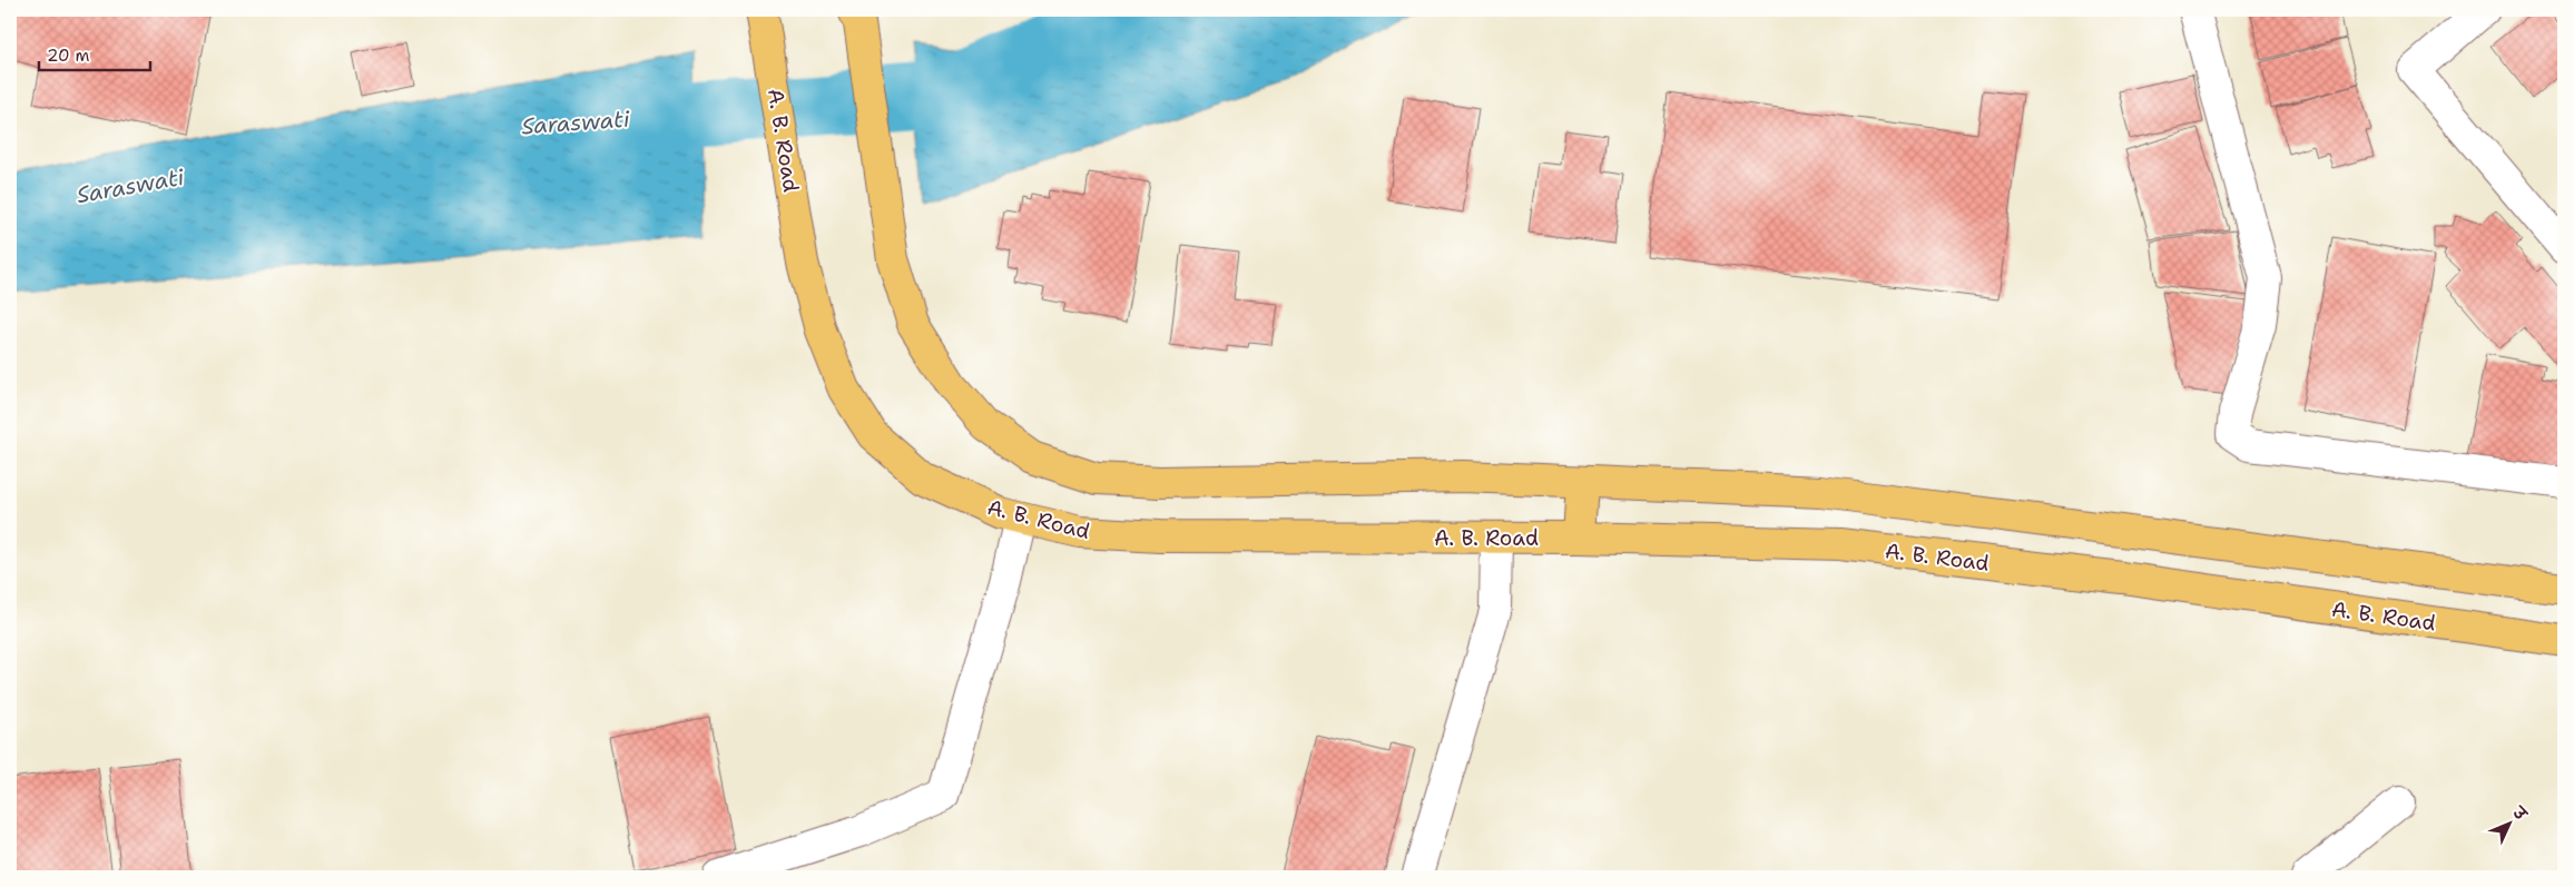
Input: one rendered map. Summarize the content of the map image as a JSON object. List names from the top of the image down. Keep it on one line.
{"streets":{"main road":["A. B. Road"]},"water":["Saraswati"],"scale_bar":"20 m","north":"top right"}
